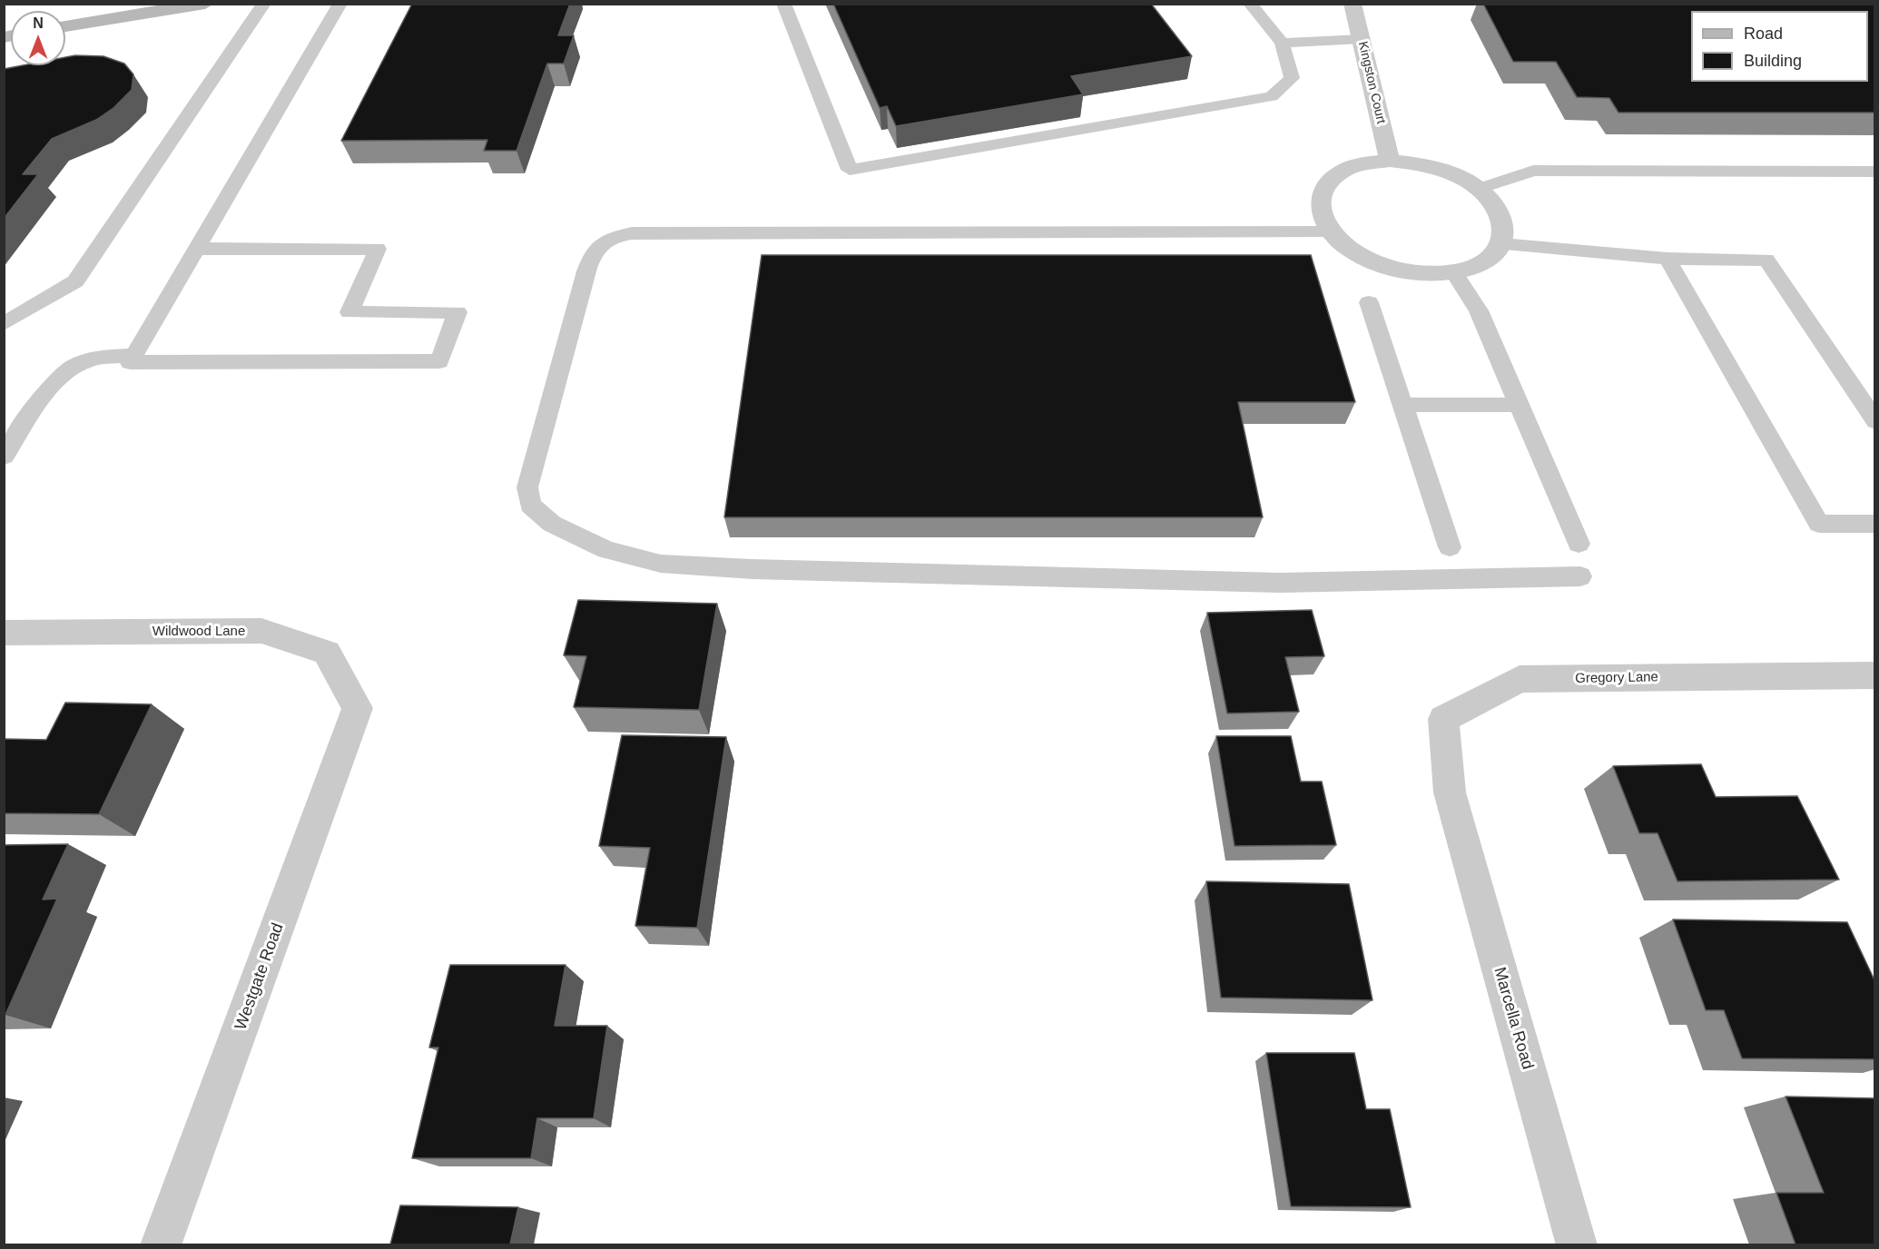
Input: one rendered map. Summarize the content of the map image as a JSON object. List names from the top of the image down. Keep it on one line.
{"streets":{"street":["Kingston Court","Wildwood Lane","Gregory Lane","Westgate Road","Marcella Road"]},"crossings":[["Wildwood Lane","Westgate Road"],["Gregory Lane","Marcella Road"]],"legend":["Road","Building"],"north":"top"}
